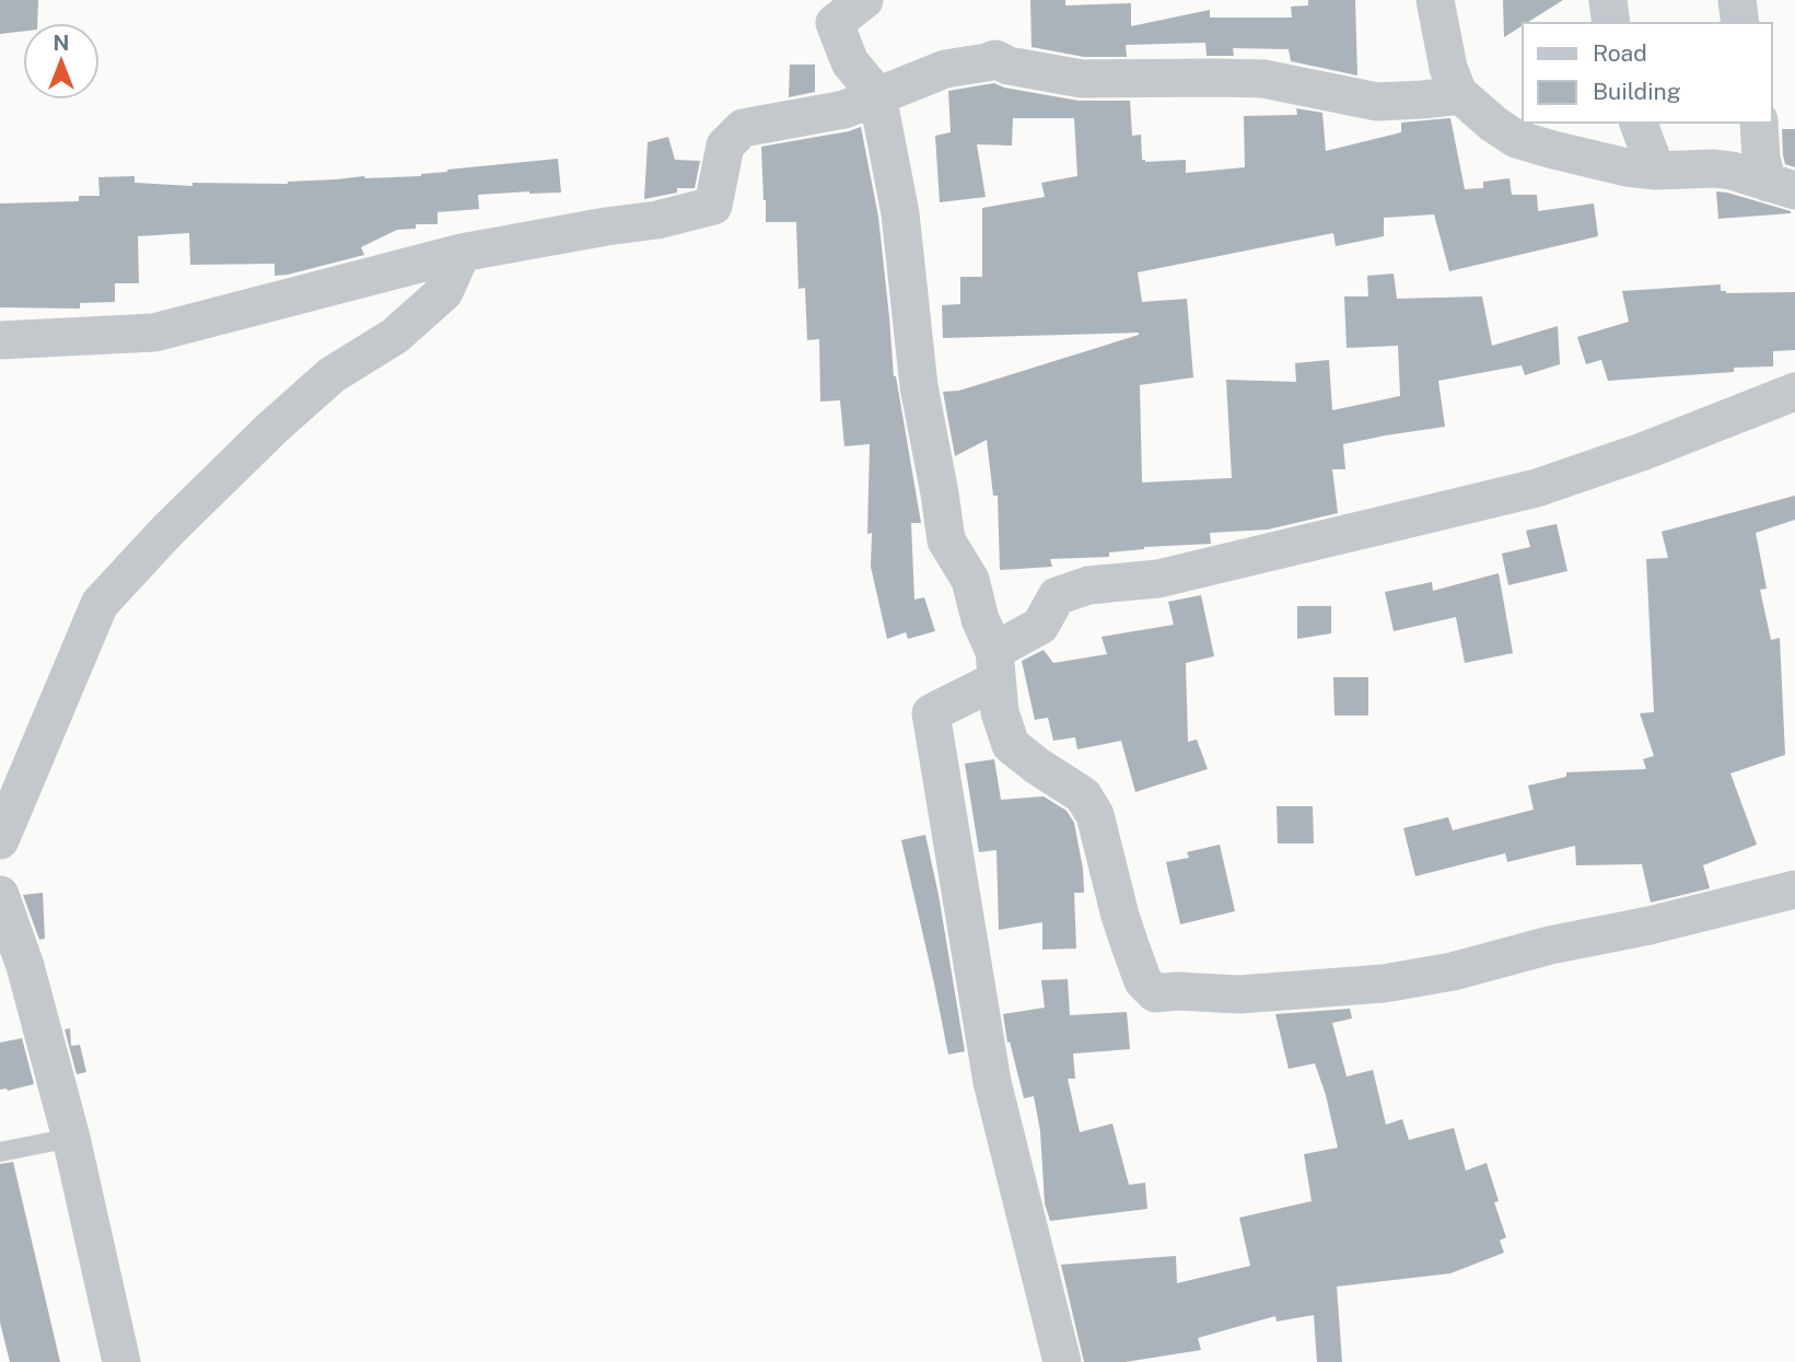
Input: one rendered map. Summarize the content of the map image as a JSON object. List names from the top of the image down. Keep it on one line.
{"legend":["Road","Building"],"north":"top"}
